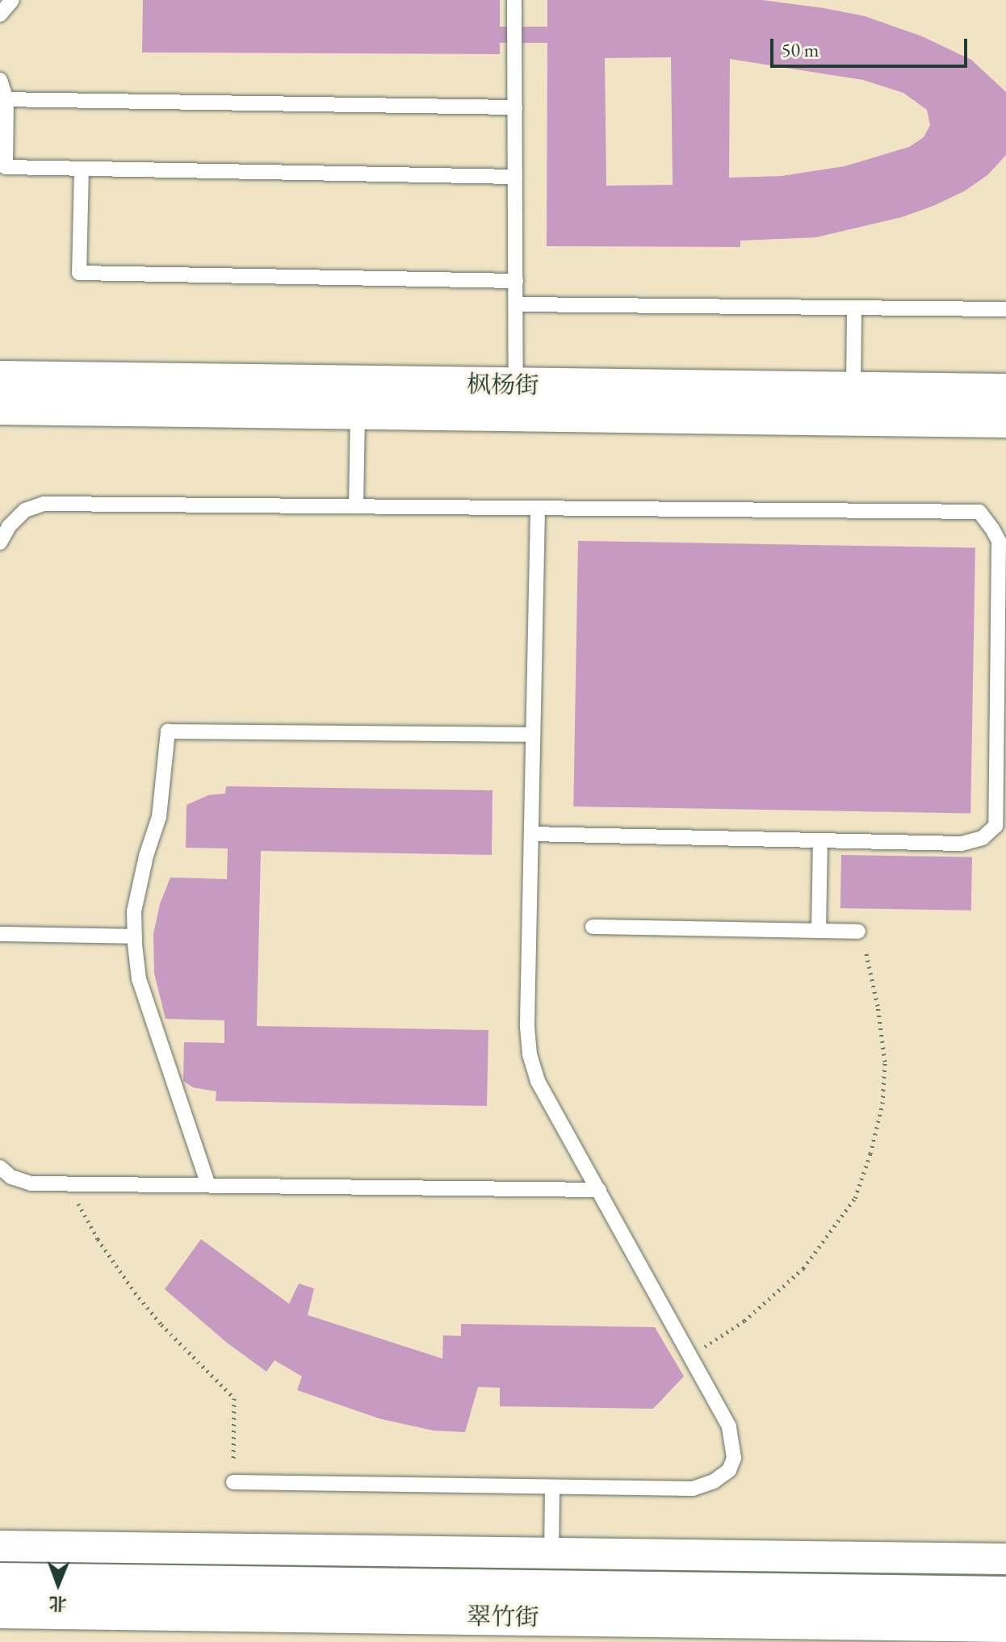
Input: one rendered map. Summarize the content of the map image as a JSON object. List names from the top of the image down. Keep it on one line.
{"streets":{"street":["枫杨街","翠竹街"]},"scale_bar":"50 m","north":"bottom"}
